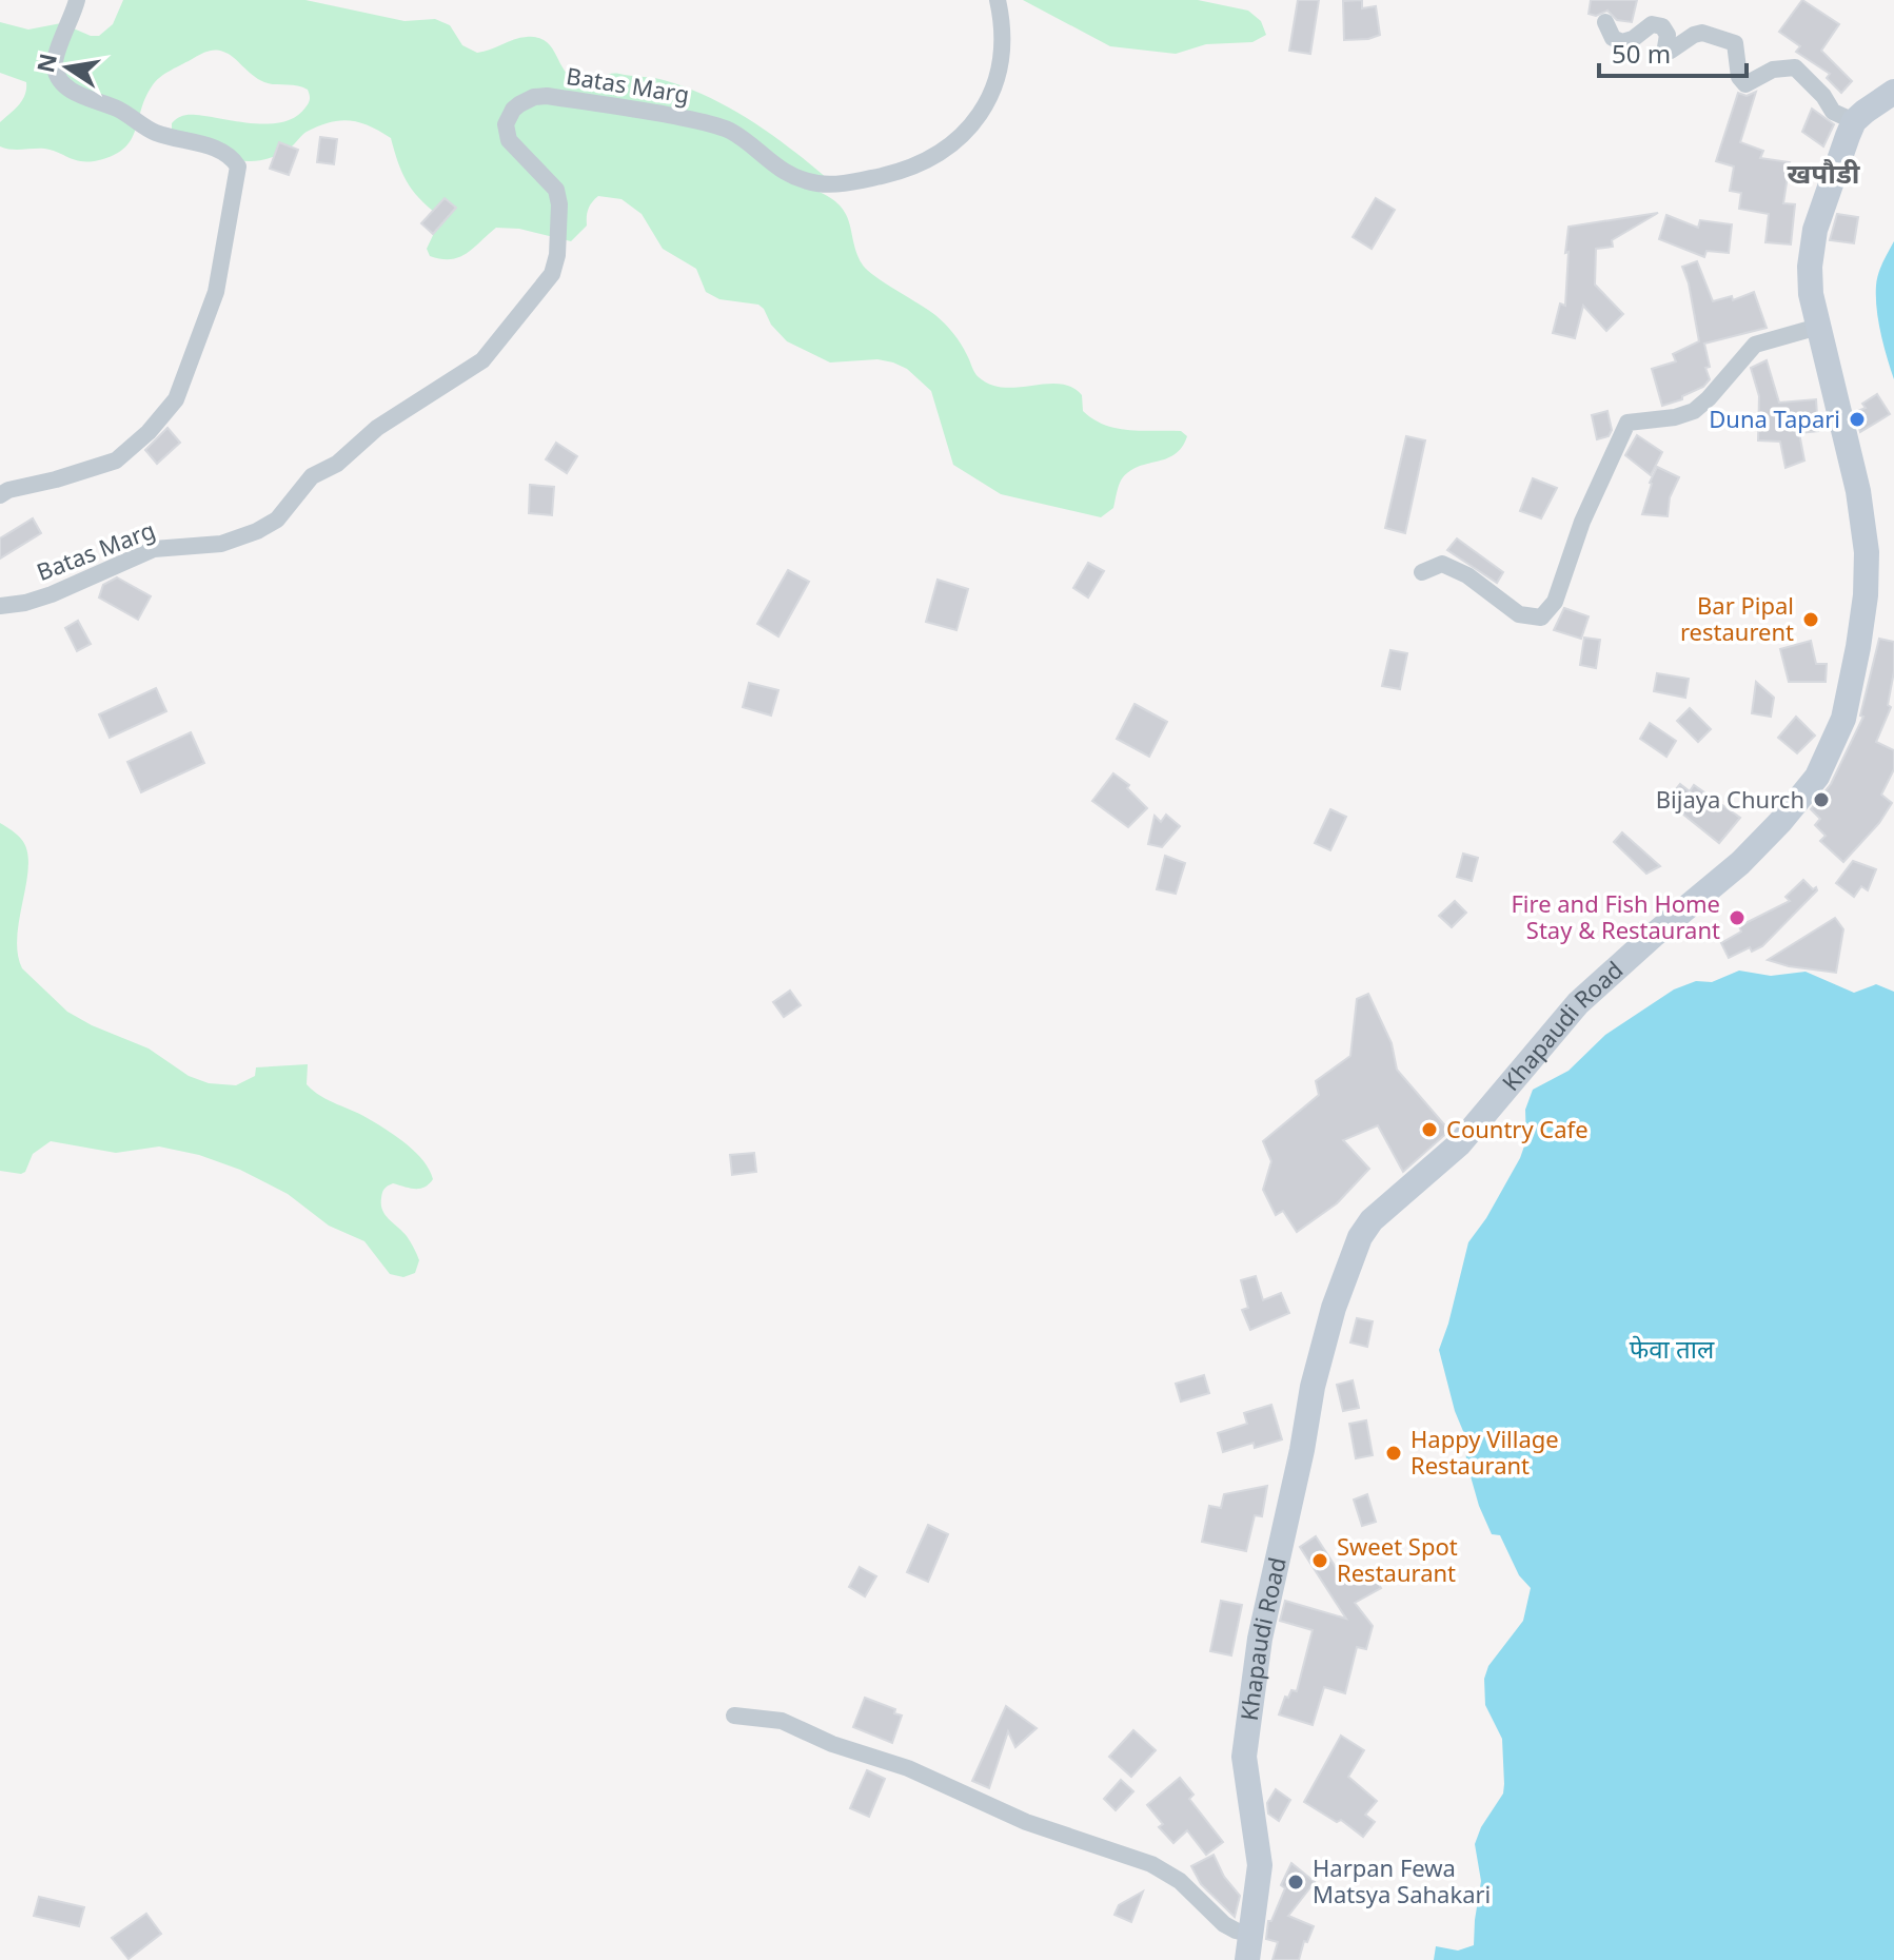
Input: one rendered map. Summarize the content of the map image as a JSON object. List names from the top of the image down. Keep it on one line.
{"streets":{"main road":["Khapaudi Road"],"street":["Batas Marg"]},"districts":["खपौडी"],"water":["फेवा ताल"],"places":["Duna Tapari","Bar Pipal restaurent","Bijaya Church","Fire and Fish Home Stay & Restaurant","Country Cafe","Happy Village Restaurant","Sweet Spot Restaurant","Harpan Fewa Matsya Sahakari"],"scale_bar":"50 m","north":"left"}
